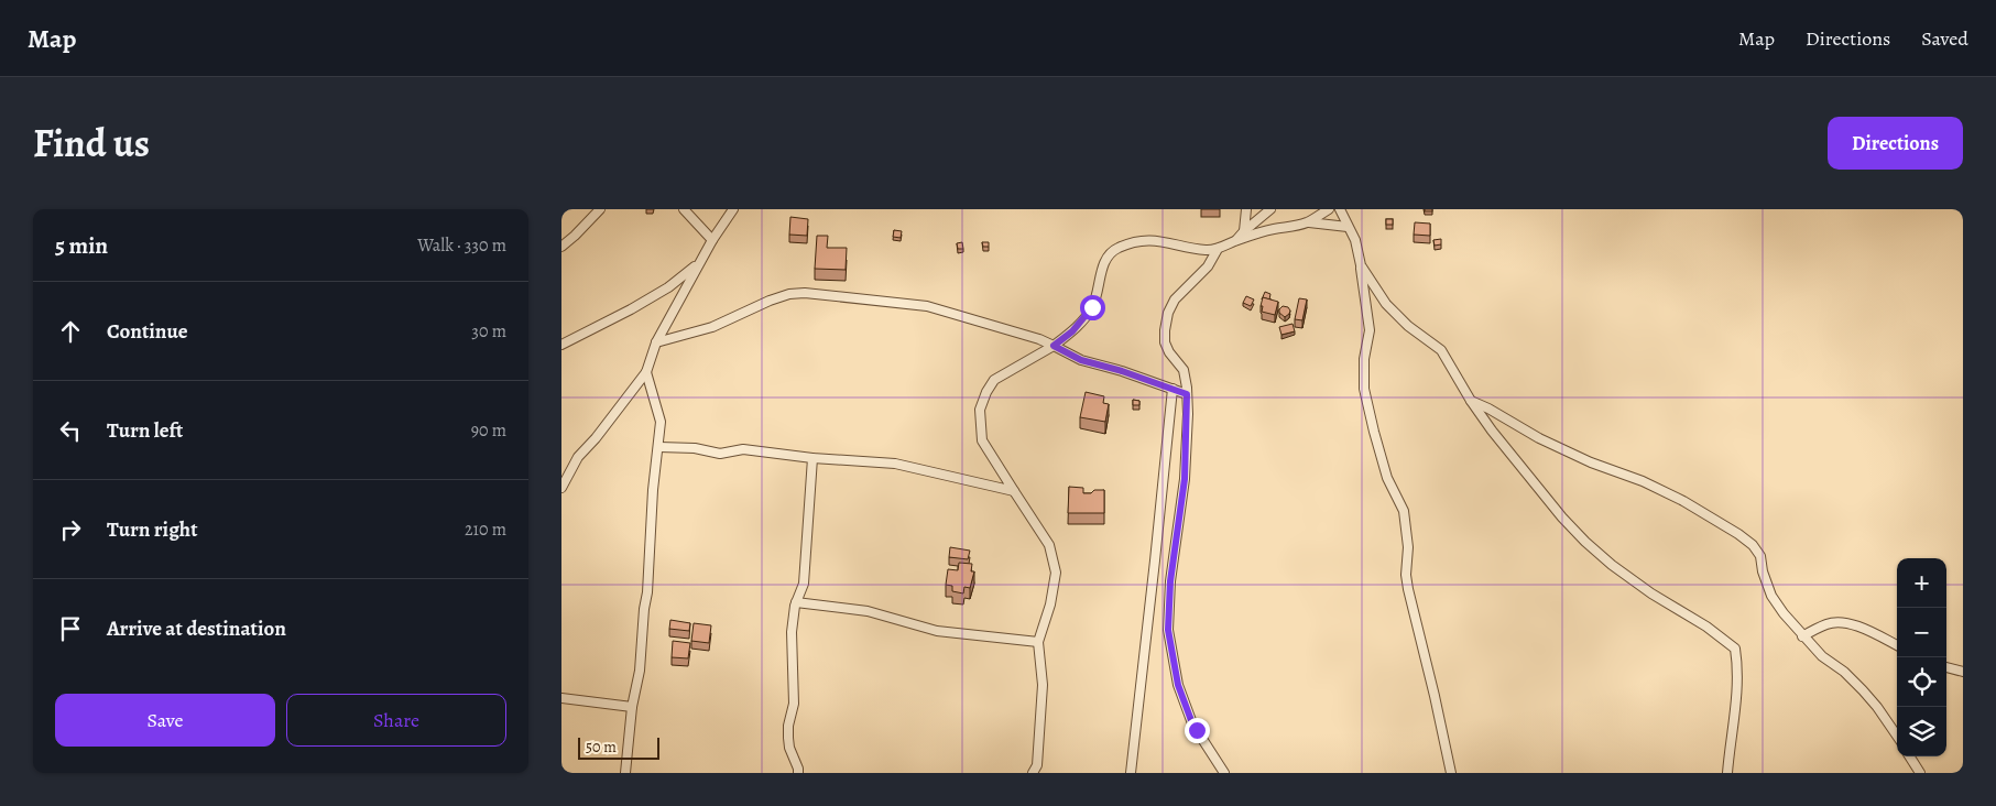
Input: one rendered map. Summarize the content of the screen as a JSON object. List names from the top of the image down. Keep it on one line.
{"scale_bar":"50 m","page":{"header":"Map","nav":["Map","Directions","Saved"],"title":"Find us","buttons":["Directions",["Save","Share"]],"heading":["5 min","Walk · 330 m"],"list":[["Continue","30 m"],["Turn left","90 m"],["Turn right","210 m"],"Arrive at destination"],"map_buttons":["+","−"],"scale":"50 m"}}
